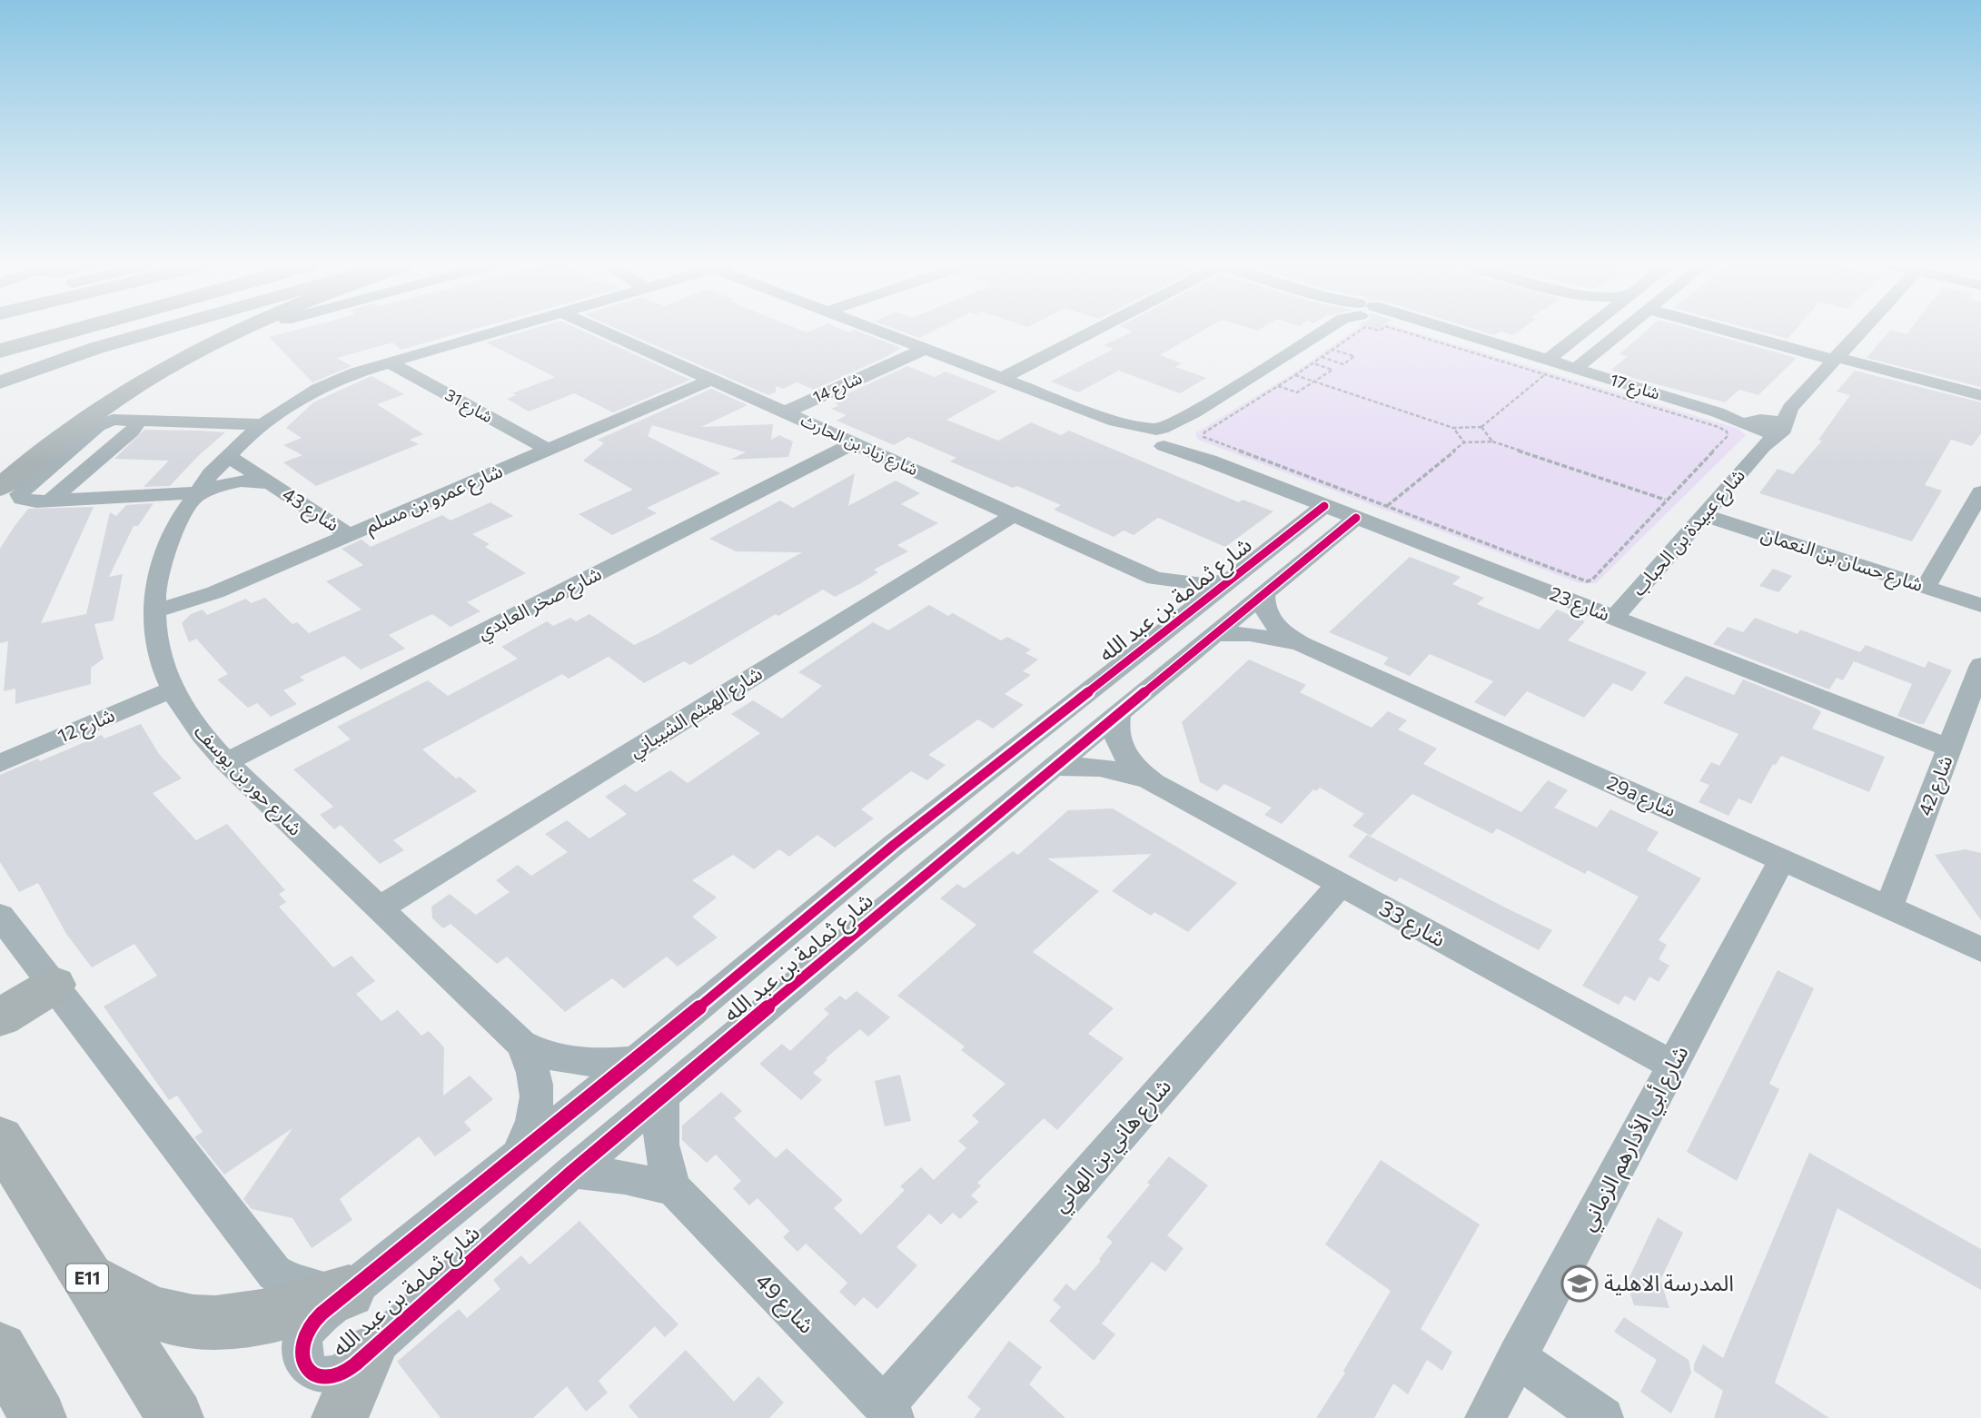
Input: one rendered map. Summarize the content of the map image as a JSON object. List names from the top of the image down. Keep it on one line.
{"streets":{"highway":["E11"],"street":["شارع 17","شارع 14","شارع 31","شارع زياد بن الحارث","شارع عمرو بن مسلم","شارع 43","شارع عبيدة بن الحباب","شارع حسان بن النعمان","شارع ثمامة بن عبد الله","شارع صخر العابدي","شارع 23","شارع الهيثم الشيباني","شارع 12","شارع حور بن يوسف","شارع 42","29a شارع","شارع 33","شارع أبي الأدارهم الزماني","شارع هاني بن الهاني","شارع 49"]},"crossings":[["شارع 17","شارع عبيدة بن الحباب"],["شارع 14","شارع زياد بن الحارث"],["شارع 14","شارع 23"],["شارع 31","شارع عمرو بن مسلم"],["شارع 31","شارع حور بن يوسف"],["شارع زياد بن الحارث","شارع عمرو بن مسلم"],["شارع زياد بن الحارث","شارع ثمامة بن عبد الله"],["شارع زياد بن الحارث","شارع صخر العابدي"],["شارع زياد بن الحارث","شارع الهيثم الشيباني"],["شارع عمرو بن مسلم","شارع 43"],["شارع عمرو بن مسلم","شارع حور بن يوسف"],["شارع 43","شارع حور بن يوسف"],["شارع عبيدة بن الحباب","شارع حسان بن النعمان"],["شارع عبيدة بن الحباب","شارع 23"],["شارع ثمامة بن عبد الله","شارع 23"],["شارع ثمامة بن عبد الله","شارع حور بن يوسف"],["شارع ثمامة بن عبد الله","29a شارع"],["شارع ثمامة بن عبد الله","شارع 33"],["شارع ثمامة بن عبد الله","شارع 49"],["شارع صخر العابدي","شارع حور بن يوسف"],["شارع 23","شارع 42"],["شارع الهيثم الشيباني","شارع حور بن يوسف"],["شارع 12","شارع حور بن يوسف"],["شارع 42","29a شارع"],["29a شارع","شارع أبي الأدارهم الزماني"],["شارع 33","شارع أبي الأدارهم الزماني"],["شارع 33","شارع هاني بن الهاني"],["شارع هاني بن الهاني","شارع 49"]],"places":{"school or university":["المدرسة الاهلية"]}}
